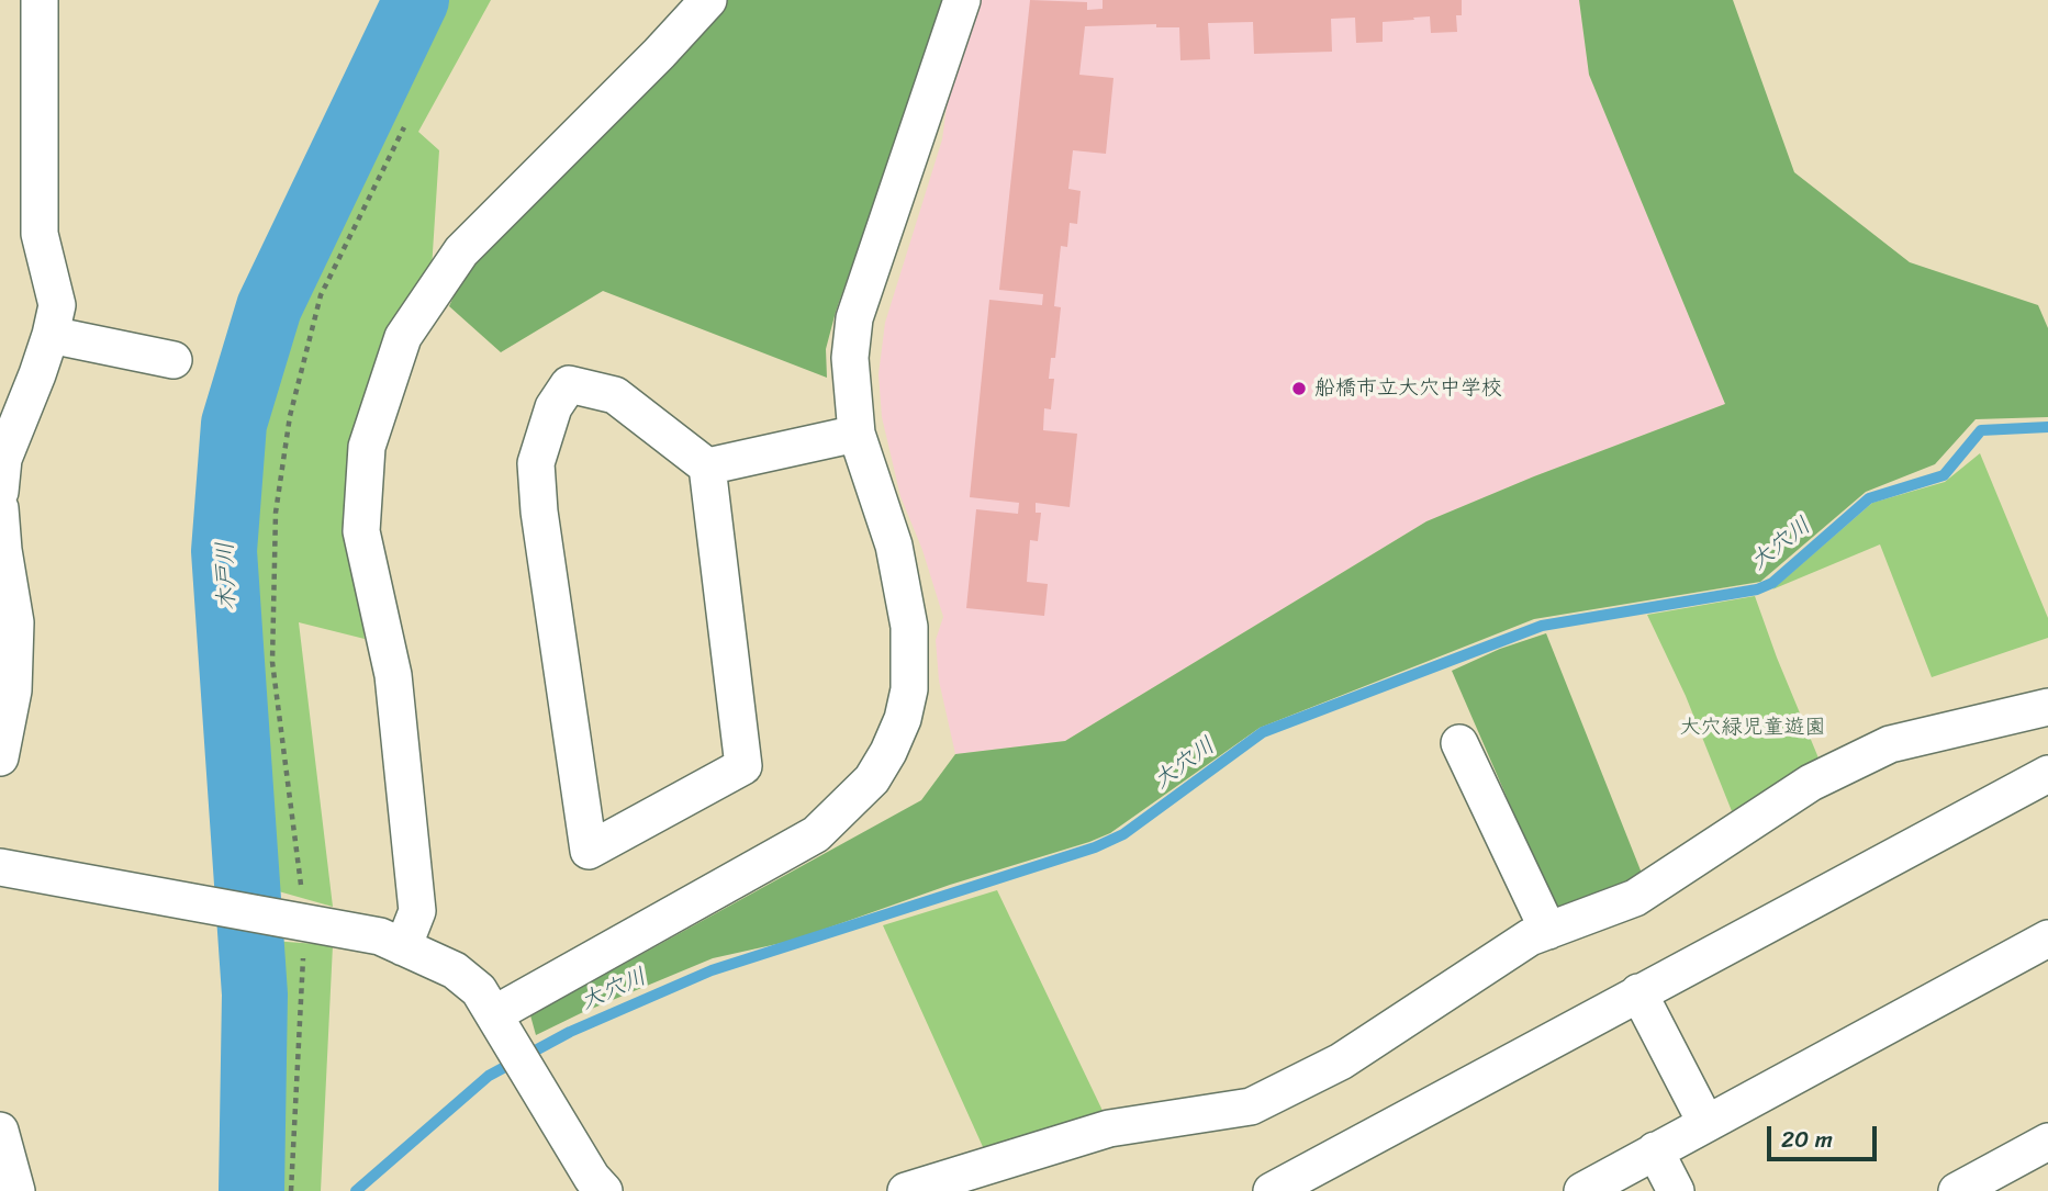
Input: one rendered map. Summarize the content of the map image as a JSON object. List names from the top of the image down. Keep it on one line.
{"water":["大穴川","木戸川"],"parks":["大穴緑児童遊園"],"places":["船橋市立大穴中学校"],"scale_bar":"20 m"}
